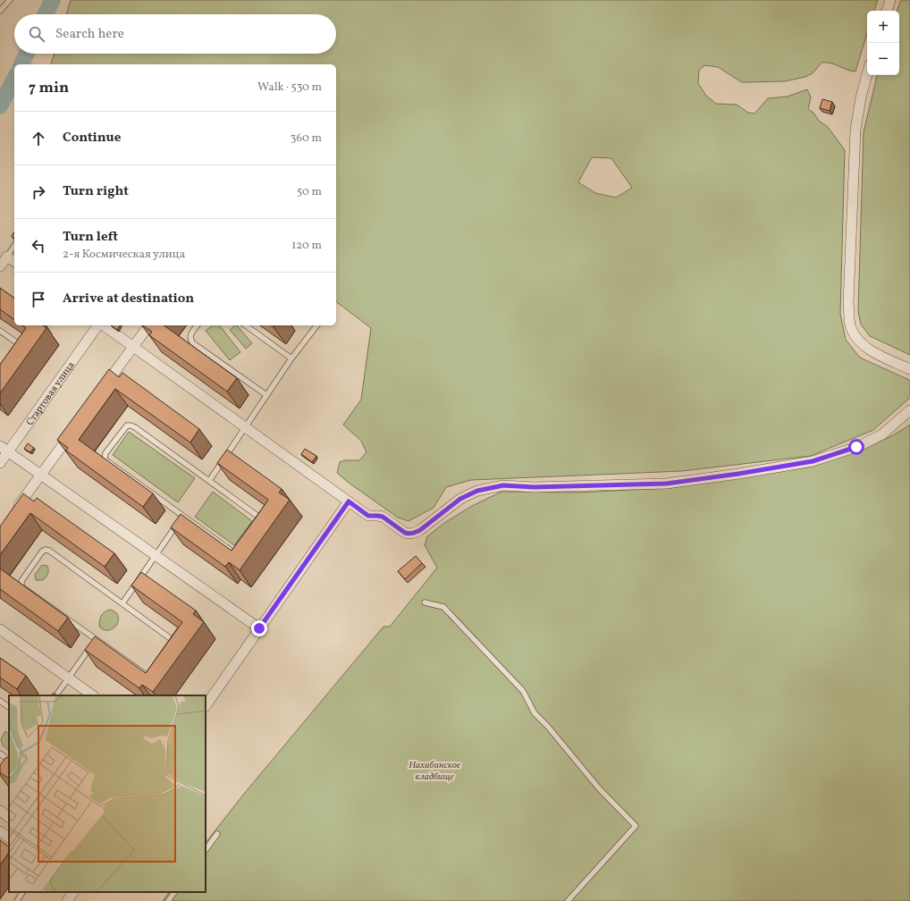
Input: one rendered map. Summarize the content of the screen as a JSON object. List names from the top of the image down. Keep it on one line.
{"streets":{"street":["Стартовая улица"]},"parks":["Нахабинское кладбище"],"page":{"map_buttons":["+","−"],"search":"Search here","heading":["7 min","Walk · 530 m"],"list":[["Continue","360 m"],["Turn right","50 m"],["Turn left","2-я Космическая улица","120 m"],"Arrive at destination"]}}
